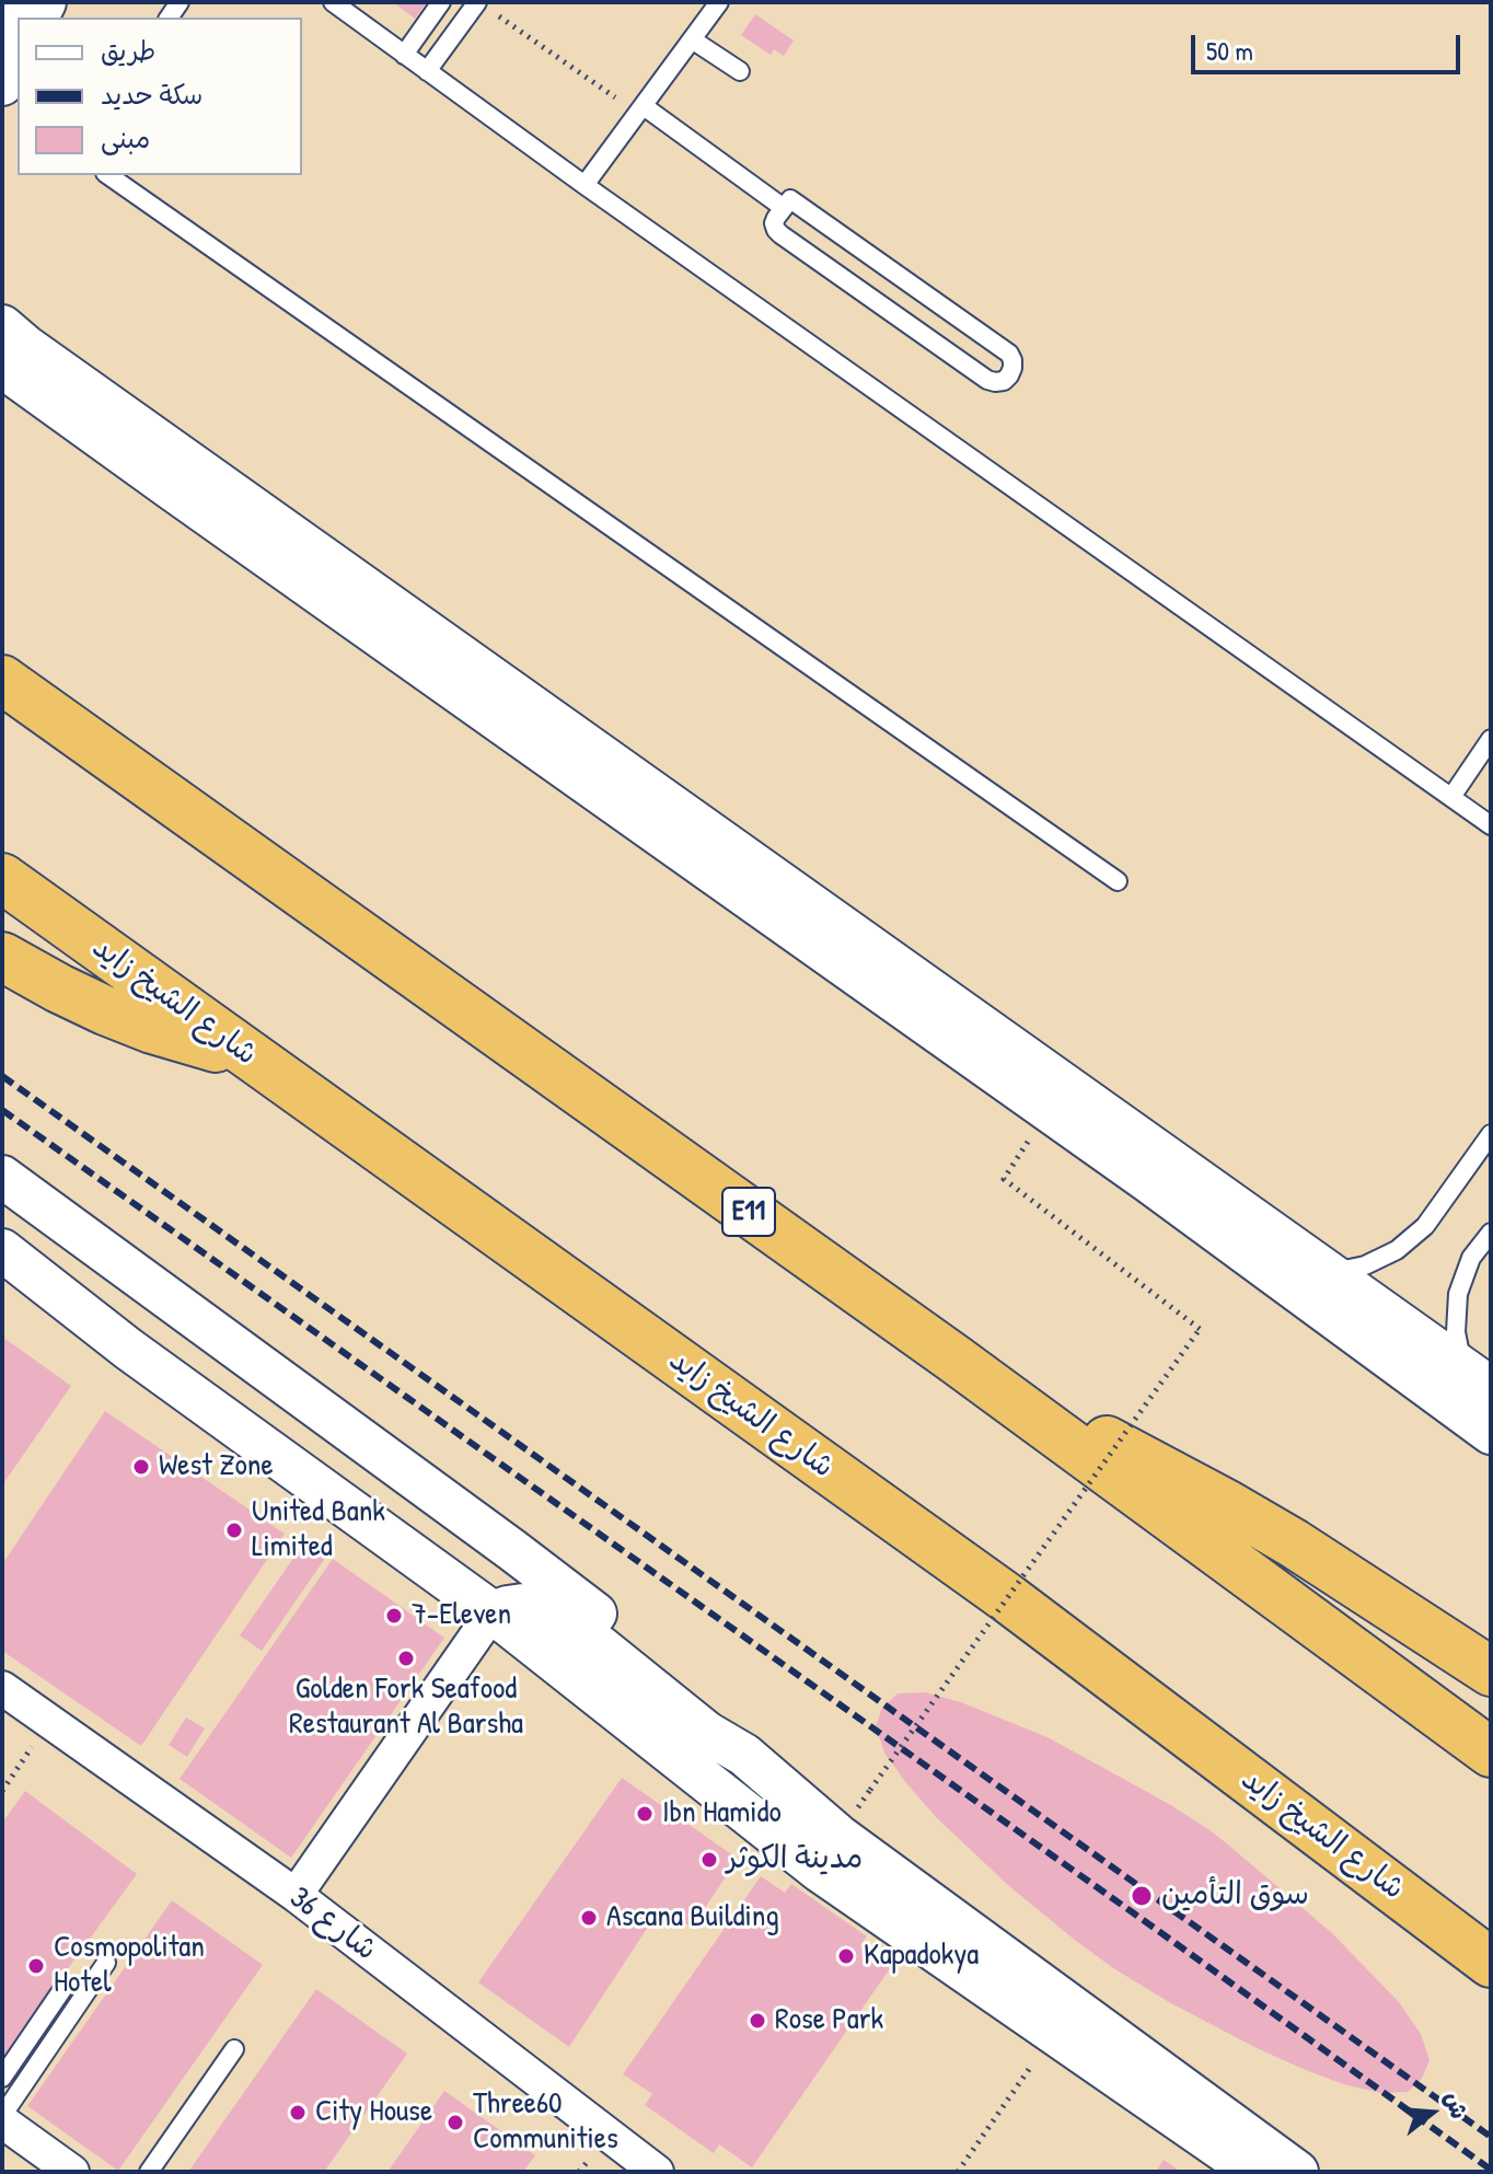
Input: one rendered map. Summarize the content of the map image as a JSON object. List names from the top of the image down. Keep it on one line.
{"streets":{"highway":["شارع الشيخ زايد","E11"],"street":["شارع 36"]},"places":["West Zone","United Bank Limited","7-Eleven","Golden Fork Seafood Restaurant Al Barsha","Ibn Hamido","مدينة الكوثر","سوق التأمين","Ascana Building","Kapadokya","Cosmopolitan Hotel","Rose Park","City House","Three60 Communities"],"legend":["طريق","سكة حديد","مبنى"],"scale_bar":"50 m","north":"right"}
